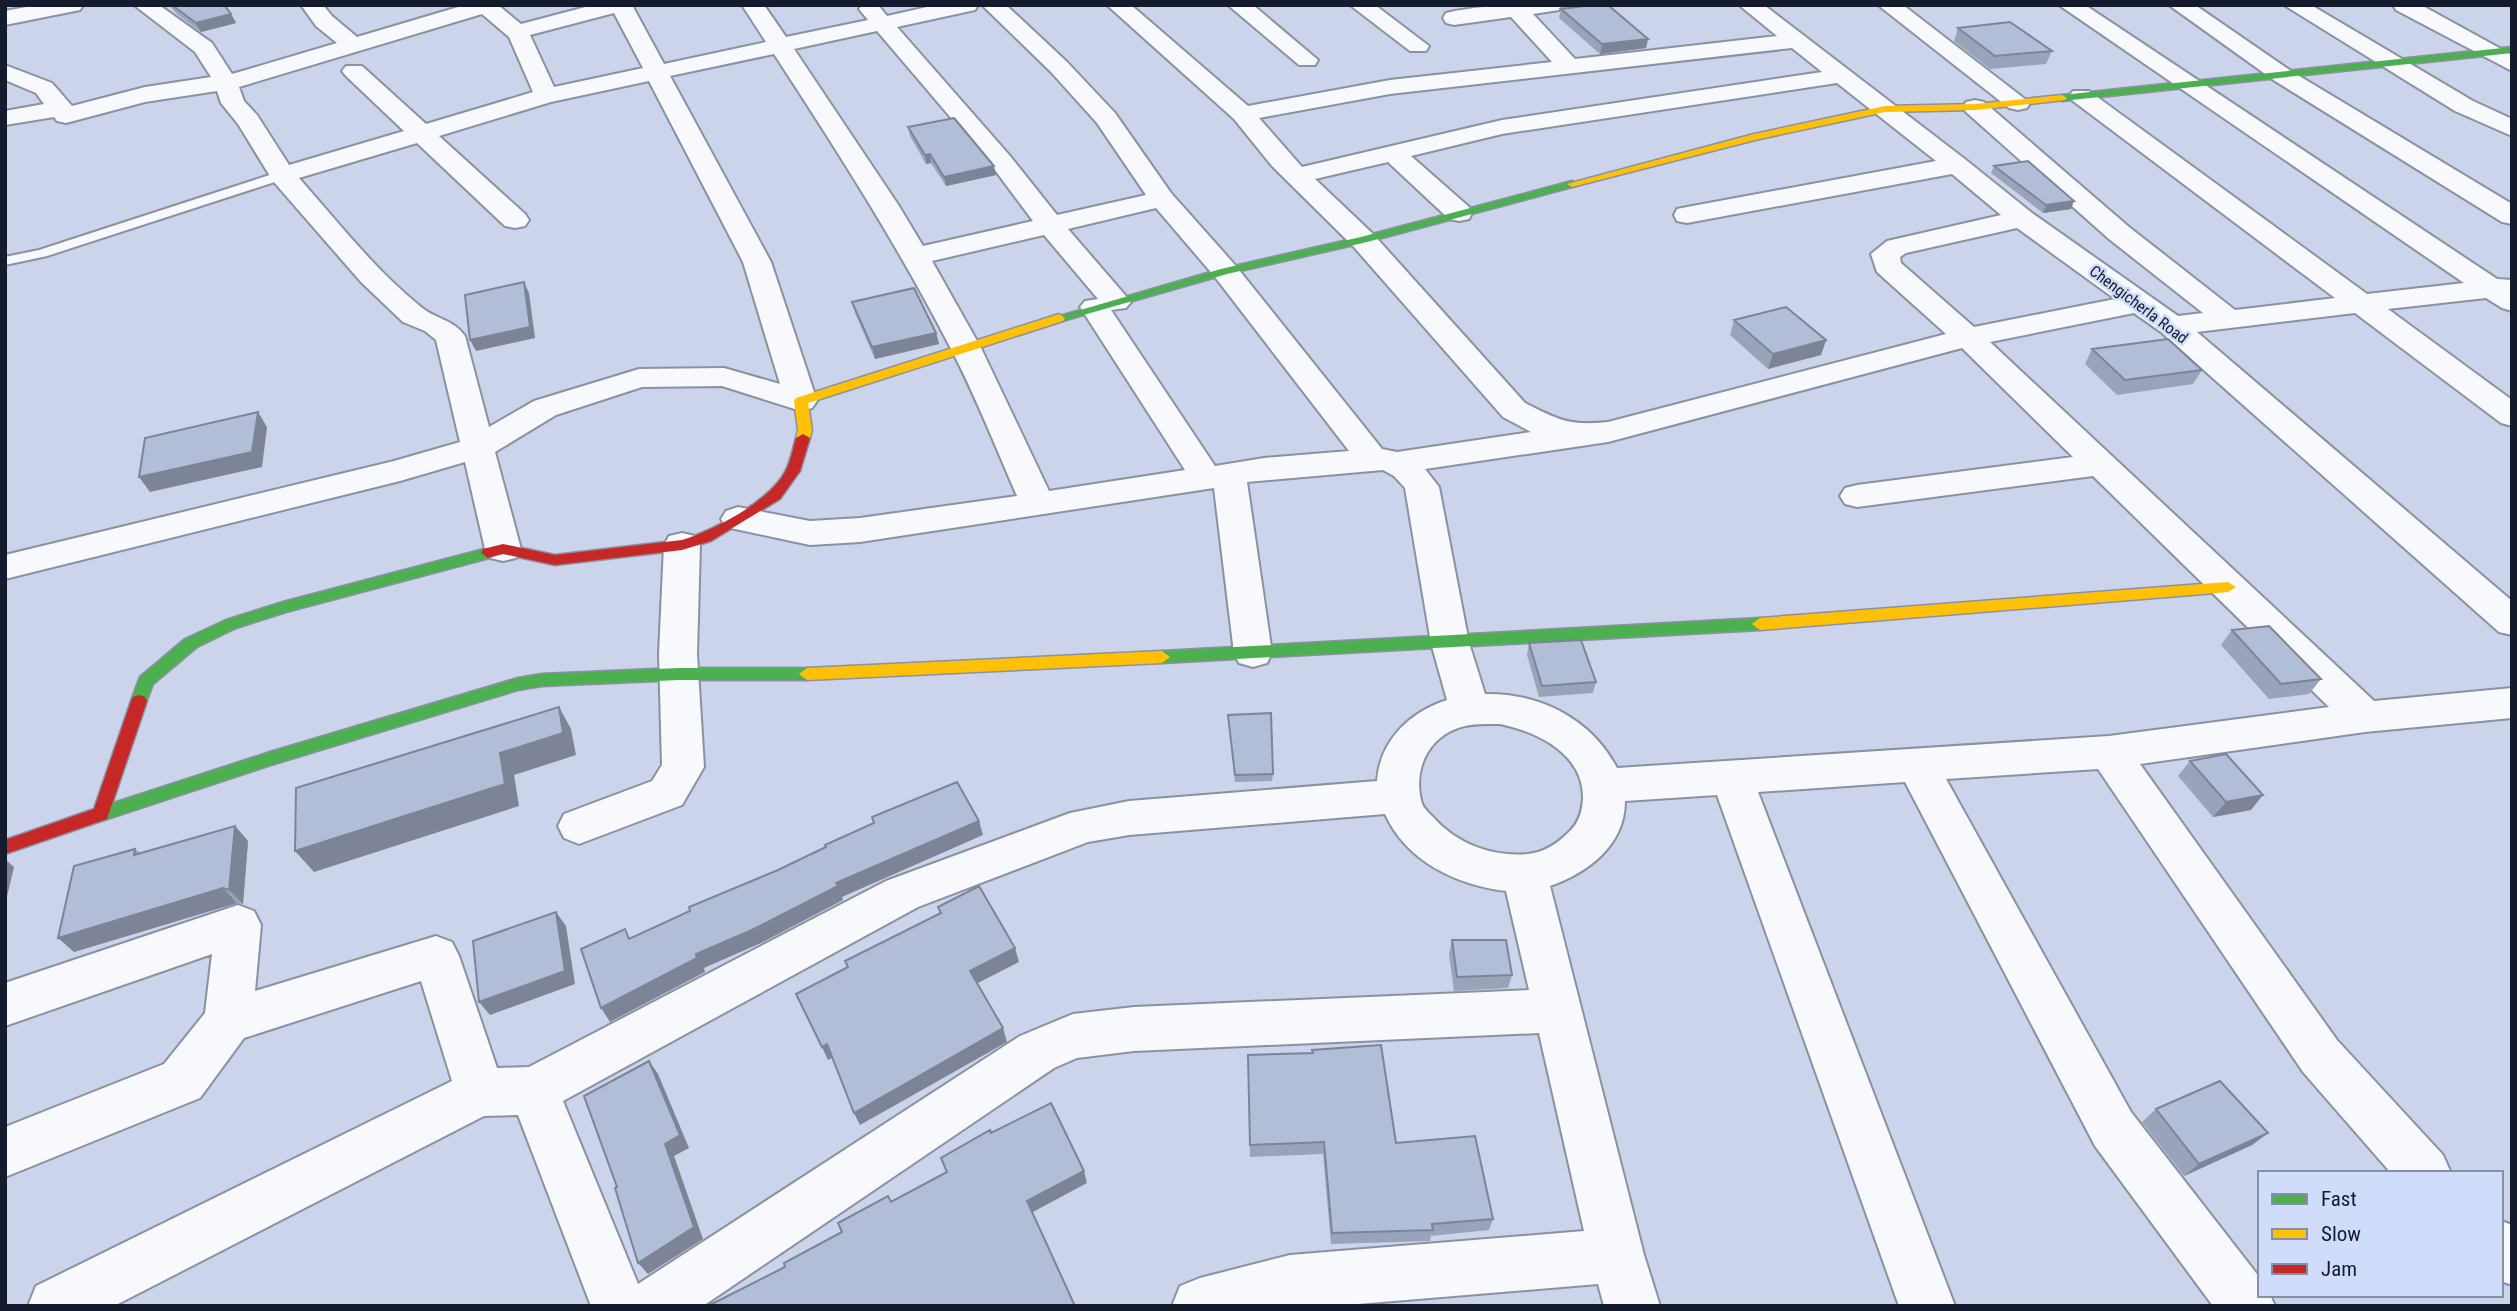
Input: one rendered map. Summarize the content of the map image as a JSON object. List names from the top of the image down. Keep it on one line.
{"streets":{"street":["Chengicherla Road"]},"legend":["Fast","Slow","Jam"]}
